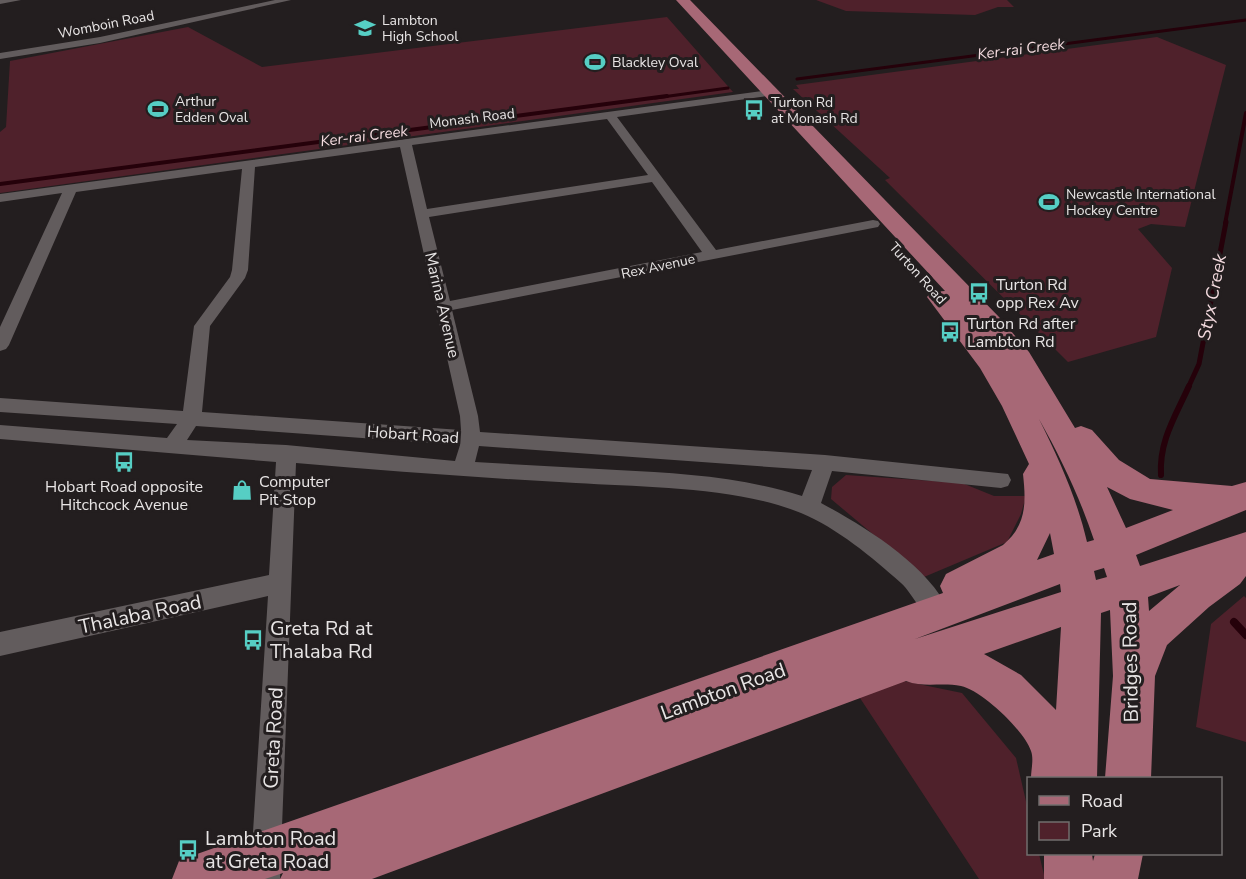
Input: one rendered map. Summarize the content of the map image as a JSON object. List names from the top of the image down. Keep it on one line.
{"streets":{"main road":["Turton Road","Bridges Road","Lambton Road"],"street":["Womboin Road","Monash Road","Rex Avenue","Marina Avenue","Hobart Road","Thalaba Road","Greta Road"]},"crossings":[["Monash Road","Turton Road"],["Monash Road","Marina Avenue"],["Rex Avenue","Turton Road"],["Rex Avenue","Marina Avenue"],["Turton Road","Bridges Road"],["Turton Road","Lambton Road"],["Marina Avenue","Hobart Road"],["Hobart Road","Lambton Road"],["Hobart Road","Greta Road"],["Thalaba Road","Greta Road"],["Bridges Road","Lambton Road"],["Lambton Road","Greta Road"]],"water":["Ker-rai Creek","Styx Creek"],"places":{"school or university":["Lambton High School"],"sports":["Blackley Oval","Arthur Edden Oval","Newcastle International Hockey Centre"],"bus stop":["Turton Rd at Monash Rd","Turton Rd opp Rex Av","Turton Rd after Lambton Rd","Hobart Road opposite Hitchcock Avenue","Greta Rd at Thalaba Rd","Lambton Road at Greta Road"],"shop":["Computer Pit Stop"]},"legend":["Road","Park"]}
